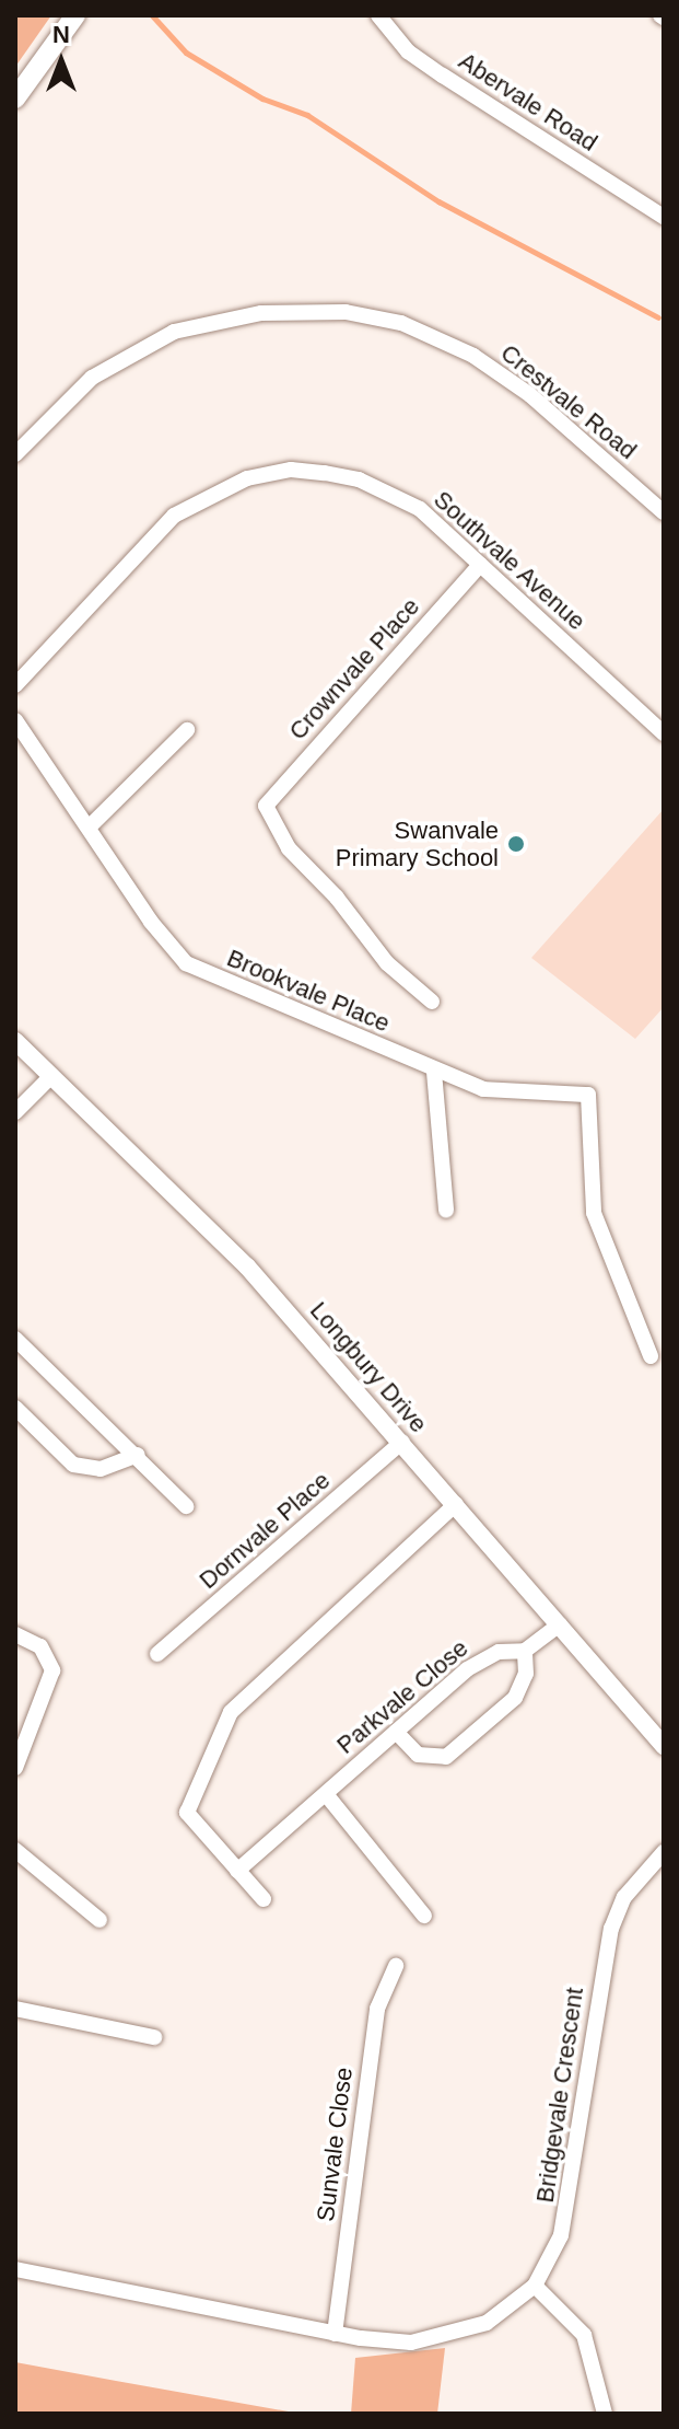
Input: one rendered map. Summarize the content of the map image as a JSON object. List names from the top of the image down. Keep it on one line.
{"streets":{"street":["Abervale Road","Crestvale Road","Southvale Avenue","Crownvale Place","Brookvale Place","Longbury Drive","Dornvale Place","Parkvale Close","Bridgevale Crescent","Sunvale Close"]},"crossings":[["Southvale Avenue","Crownvale Place"],["Longbury Drive","Dornvale Place"],["Longbury Drive","Parkvale Close"],["Bridgevale Crescent","Sunvale Close"]],"places":["Swanvale Primary School"],"north":"top"}
